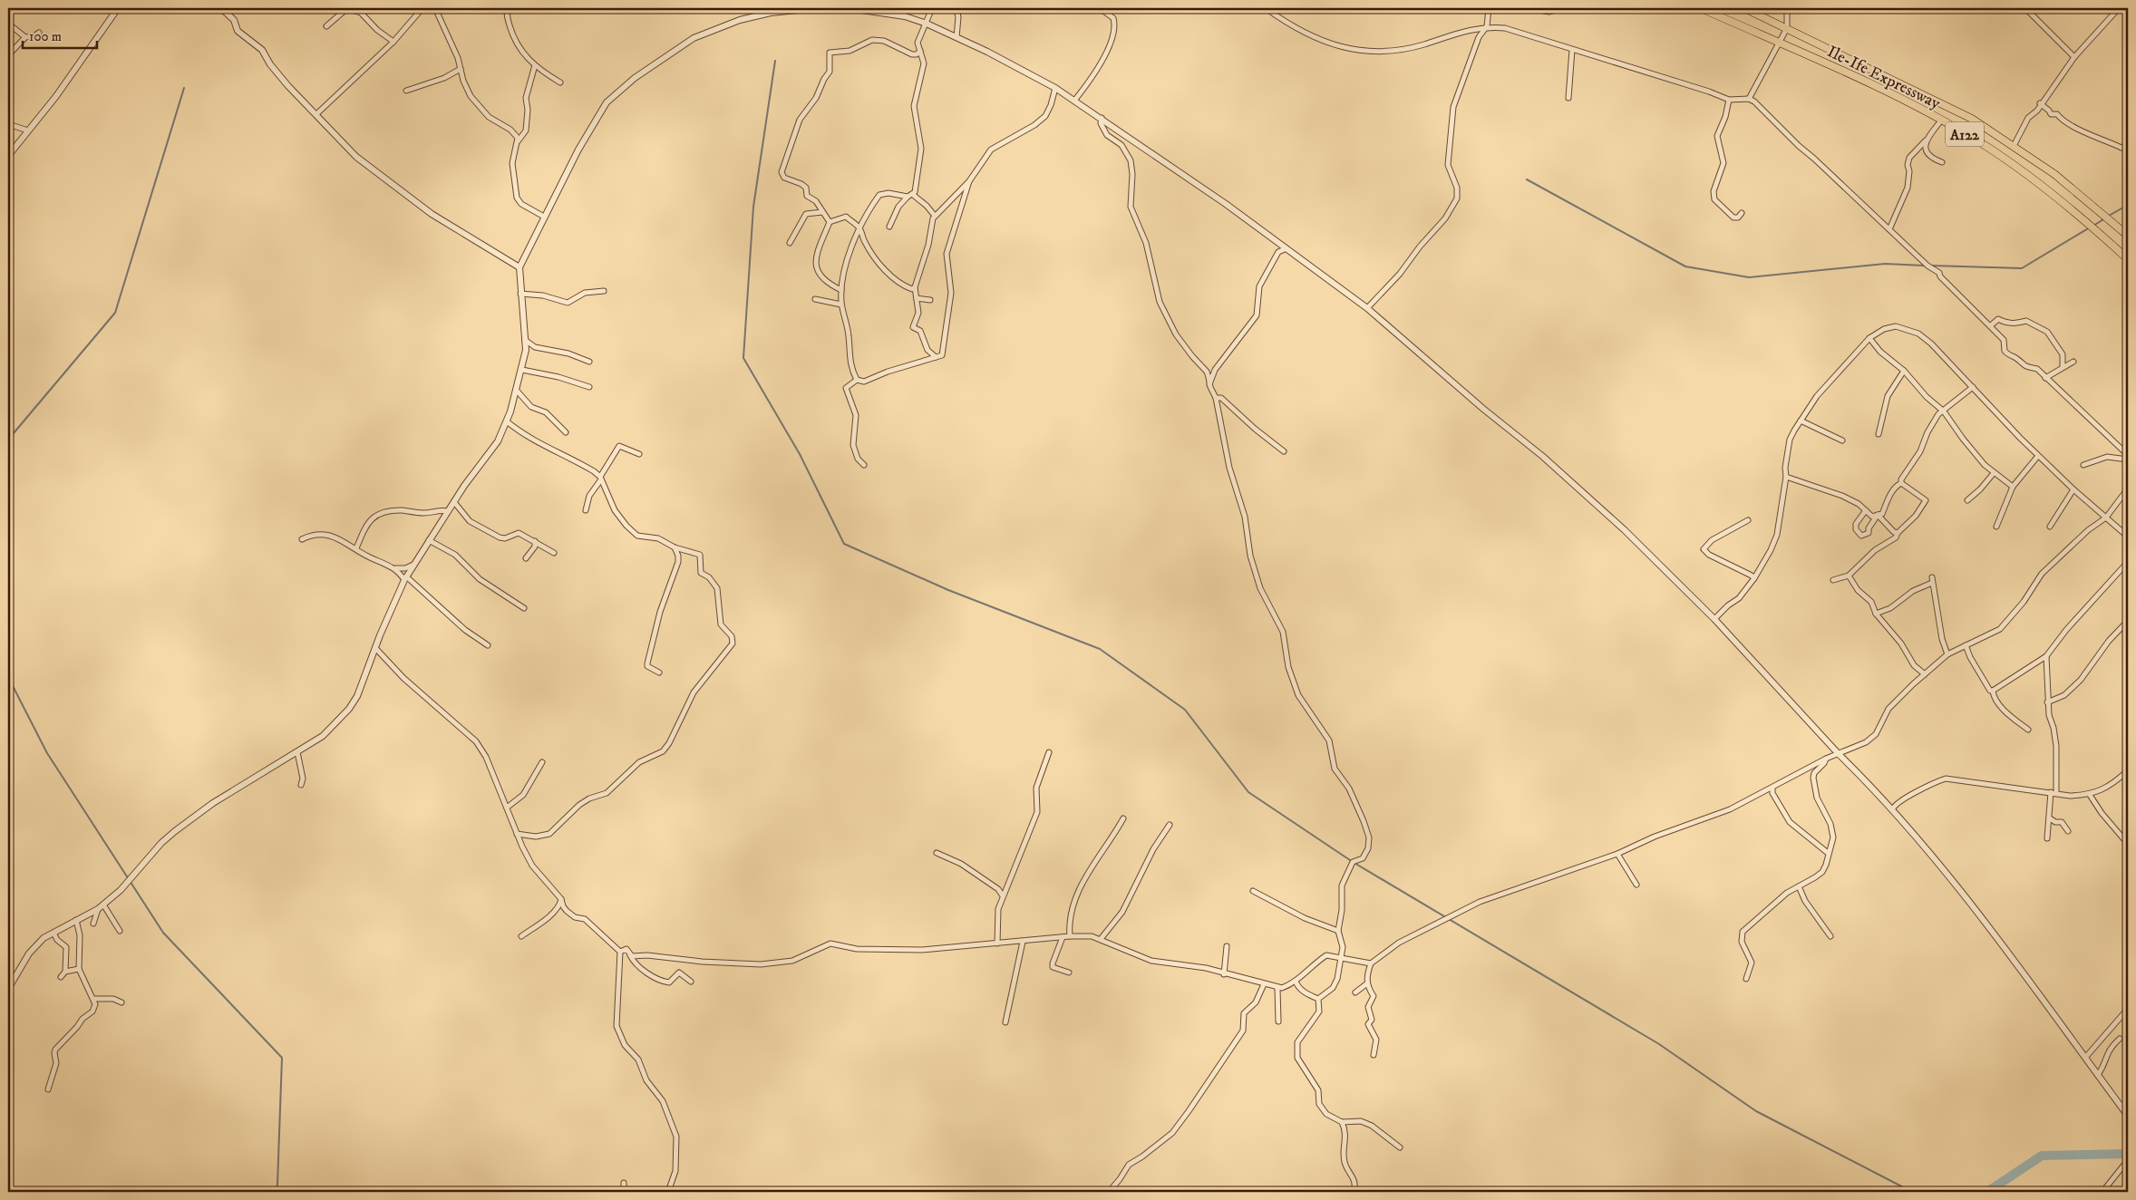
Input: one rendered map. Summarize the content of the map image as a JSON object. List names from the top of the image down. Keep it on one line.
{"streets":{"highway":["Ile-Ife Expressway","A122"]},"scale_bar":"100 m"}
